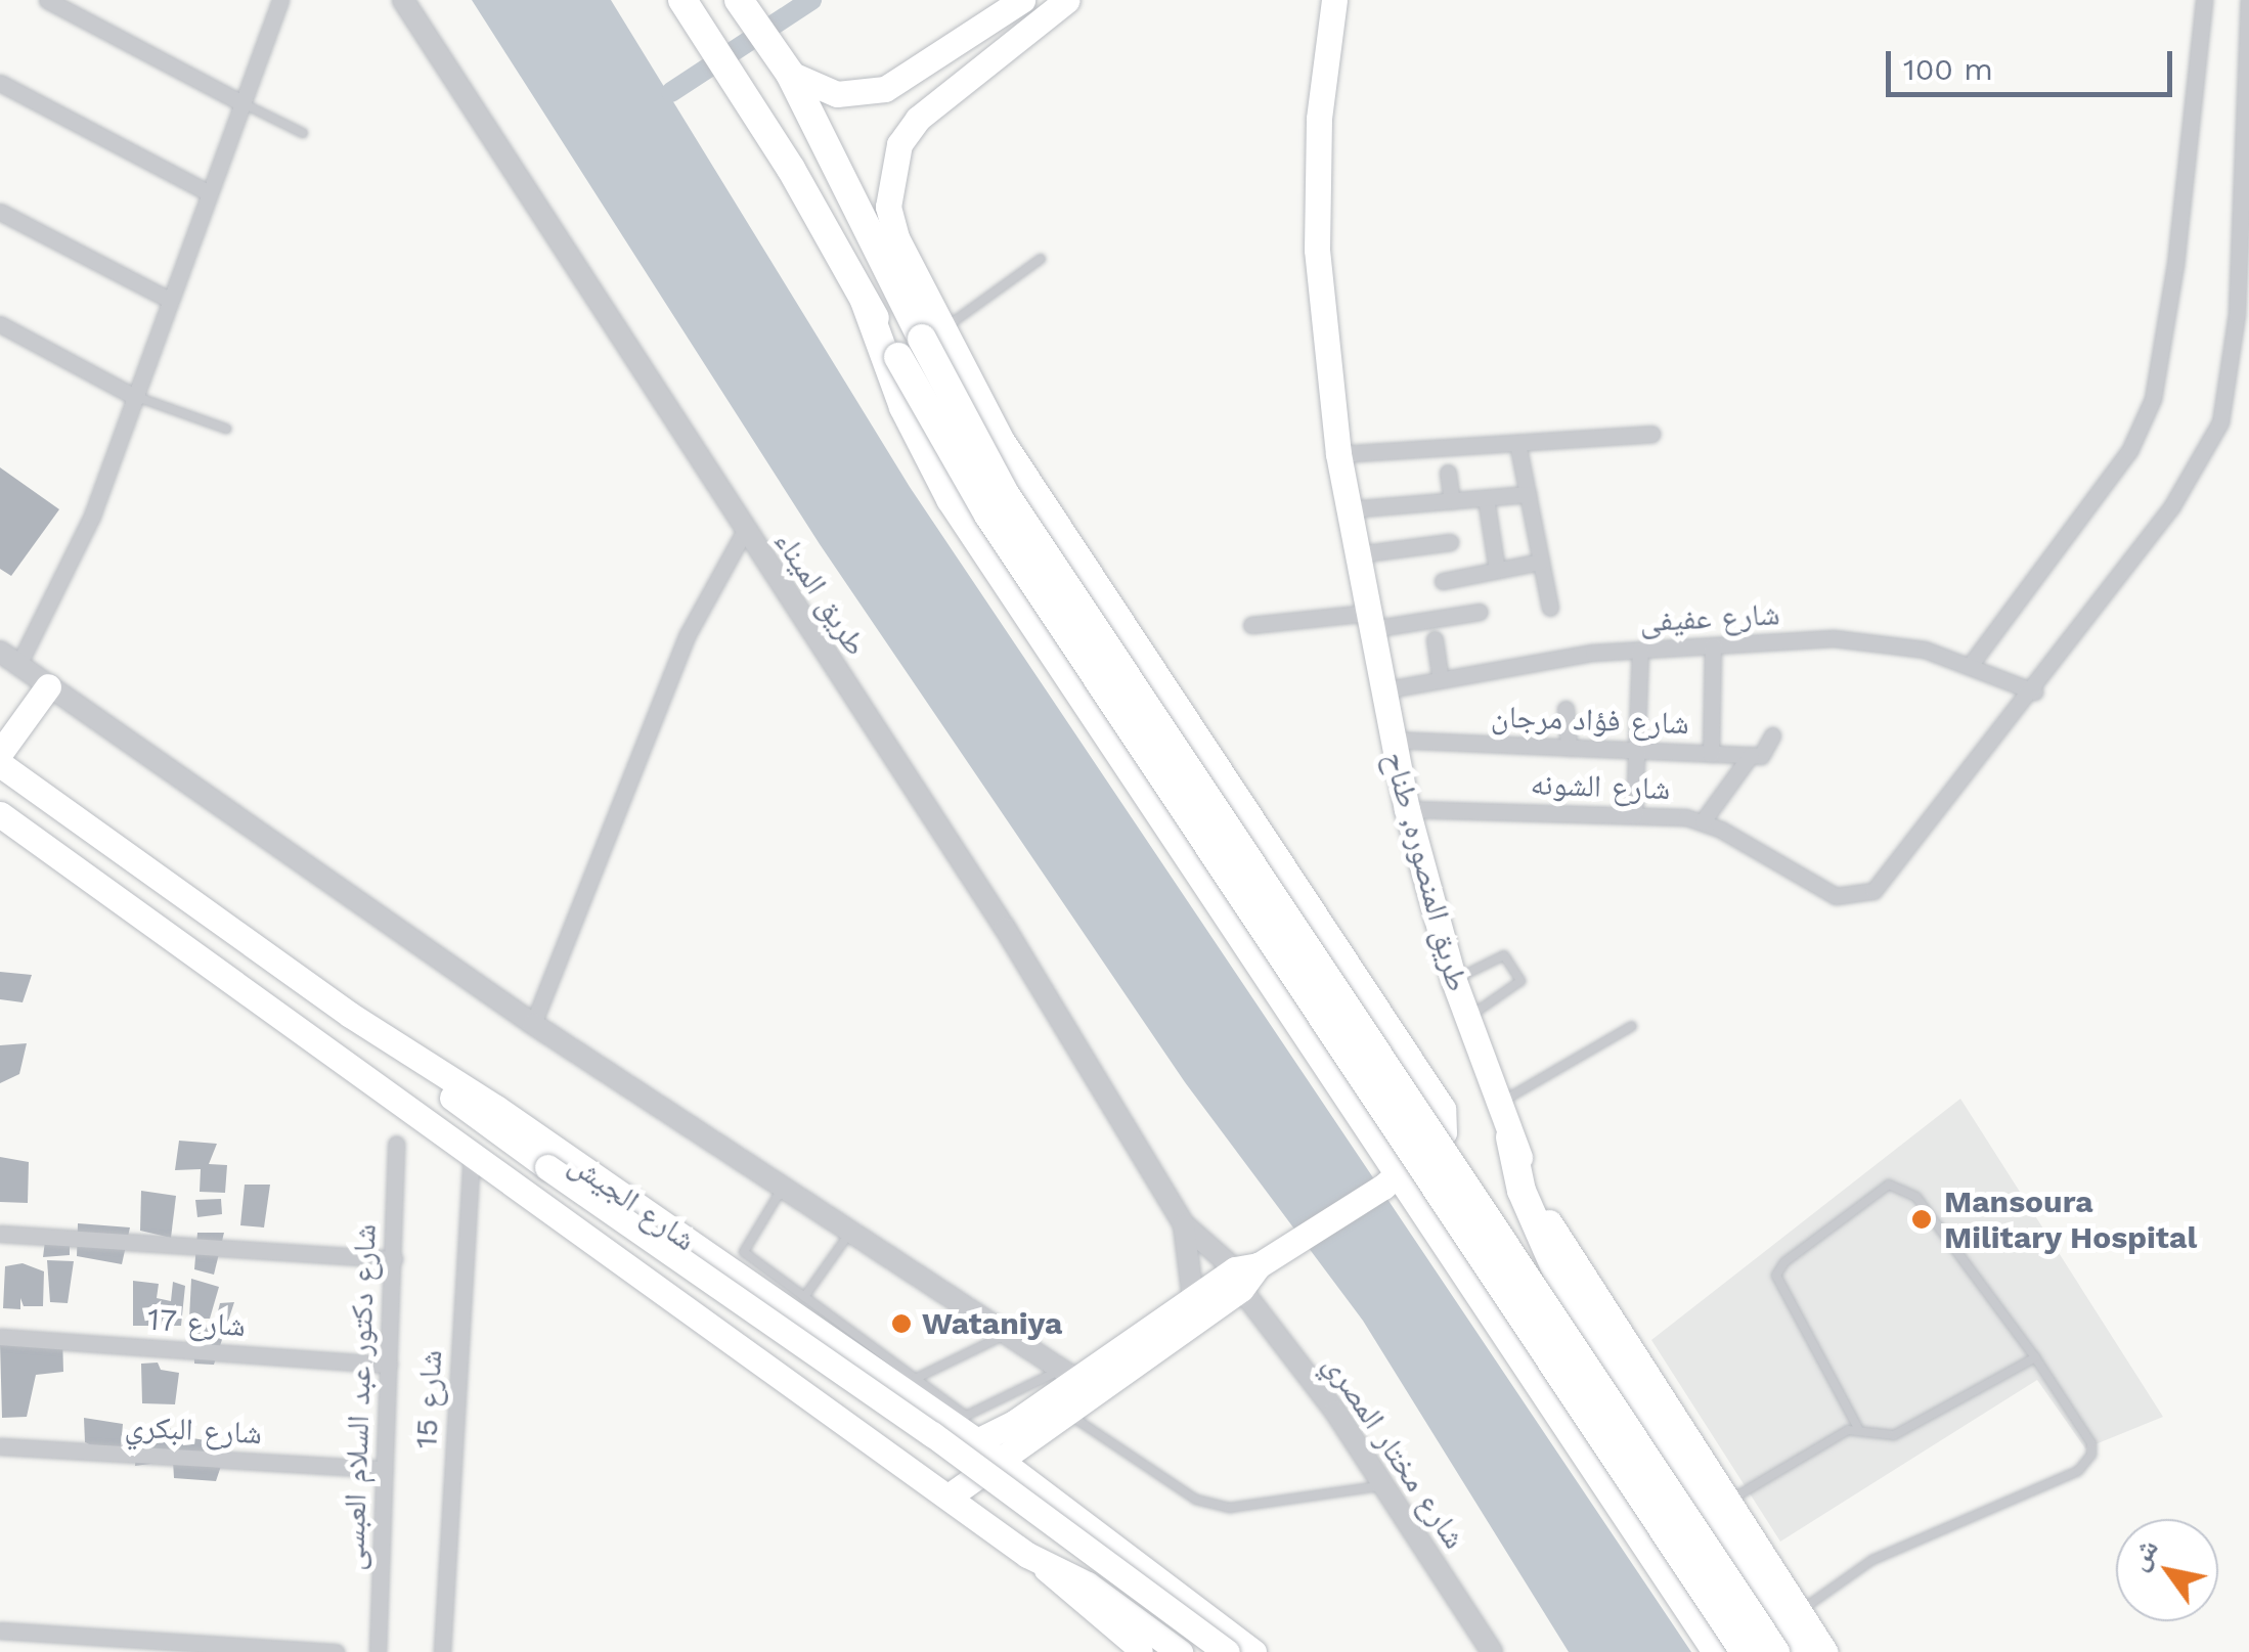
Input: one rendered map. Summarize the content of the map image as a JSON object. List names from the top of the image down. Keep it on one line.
{"streets":{"main road":["طريق المنصوره, طناح","شارع الجيش"],"street":["طريق الميناء","شارع عفيفى","شارع فؤاد مرجان","شارع الشونه","شارع 17","شارع دكتور عبد السلام العبسى","شارع 15","شارع البكري","شارع مختار المصري"]},"crossings":[["طريق الميناء","شارع مختار المصري"],["شارع عفيفى","شارع الشونه"],["شارع عفيفى","طريق المنصوره, طناح"],["شارع فؤاد مرجان","طريق المنصوره, طناح"],["شارع الشونه","طريق المنصوره, طناح"],["شارع الجيش","شارع 15"],["شارع 17","شارع دكتور عبد السلام العبسى"],["شارع دكتور عبد السلام العبسى","شارع البكري"]],"places":["Mansoura Military Hospital","Wataniya"],"scale_bar":"100 m","north":"top left"}
